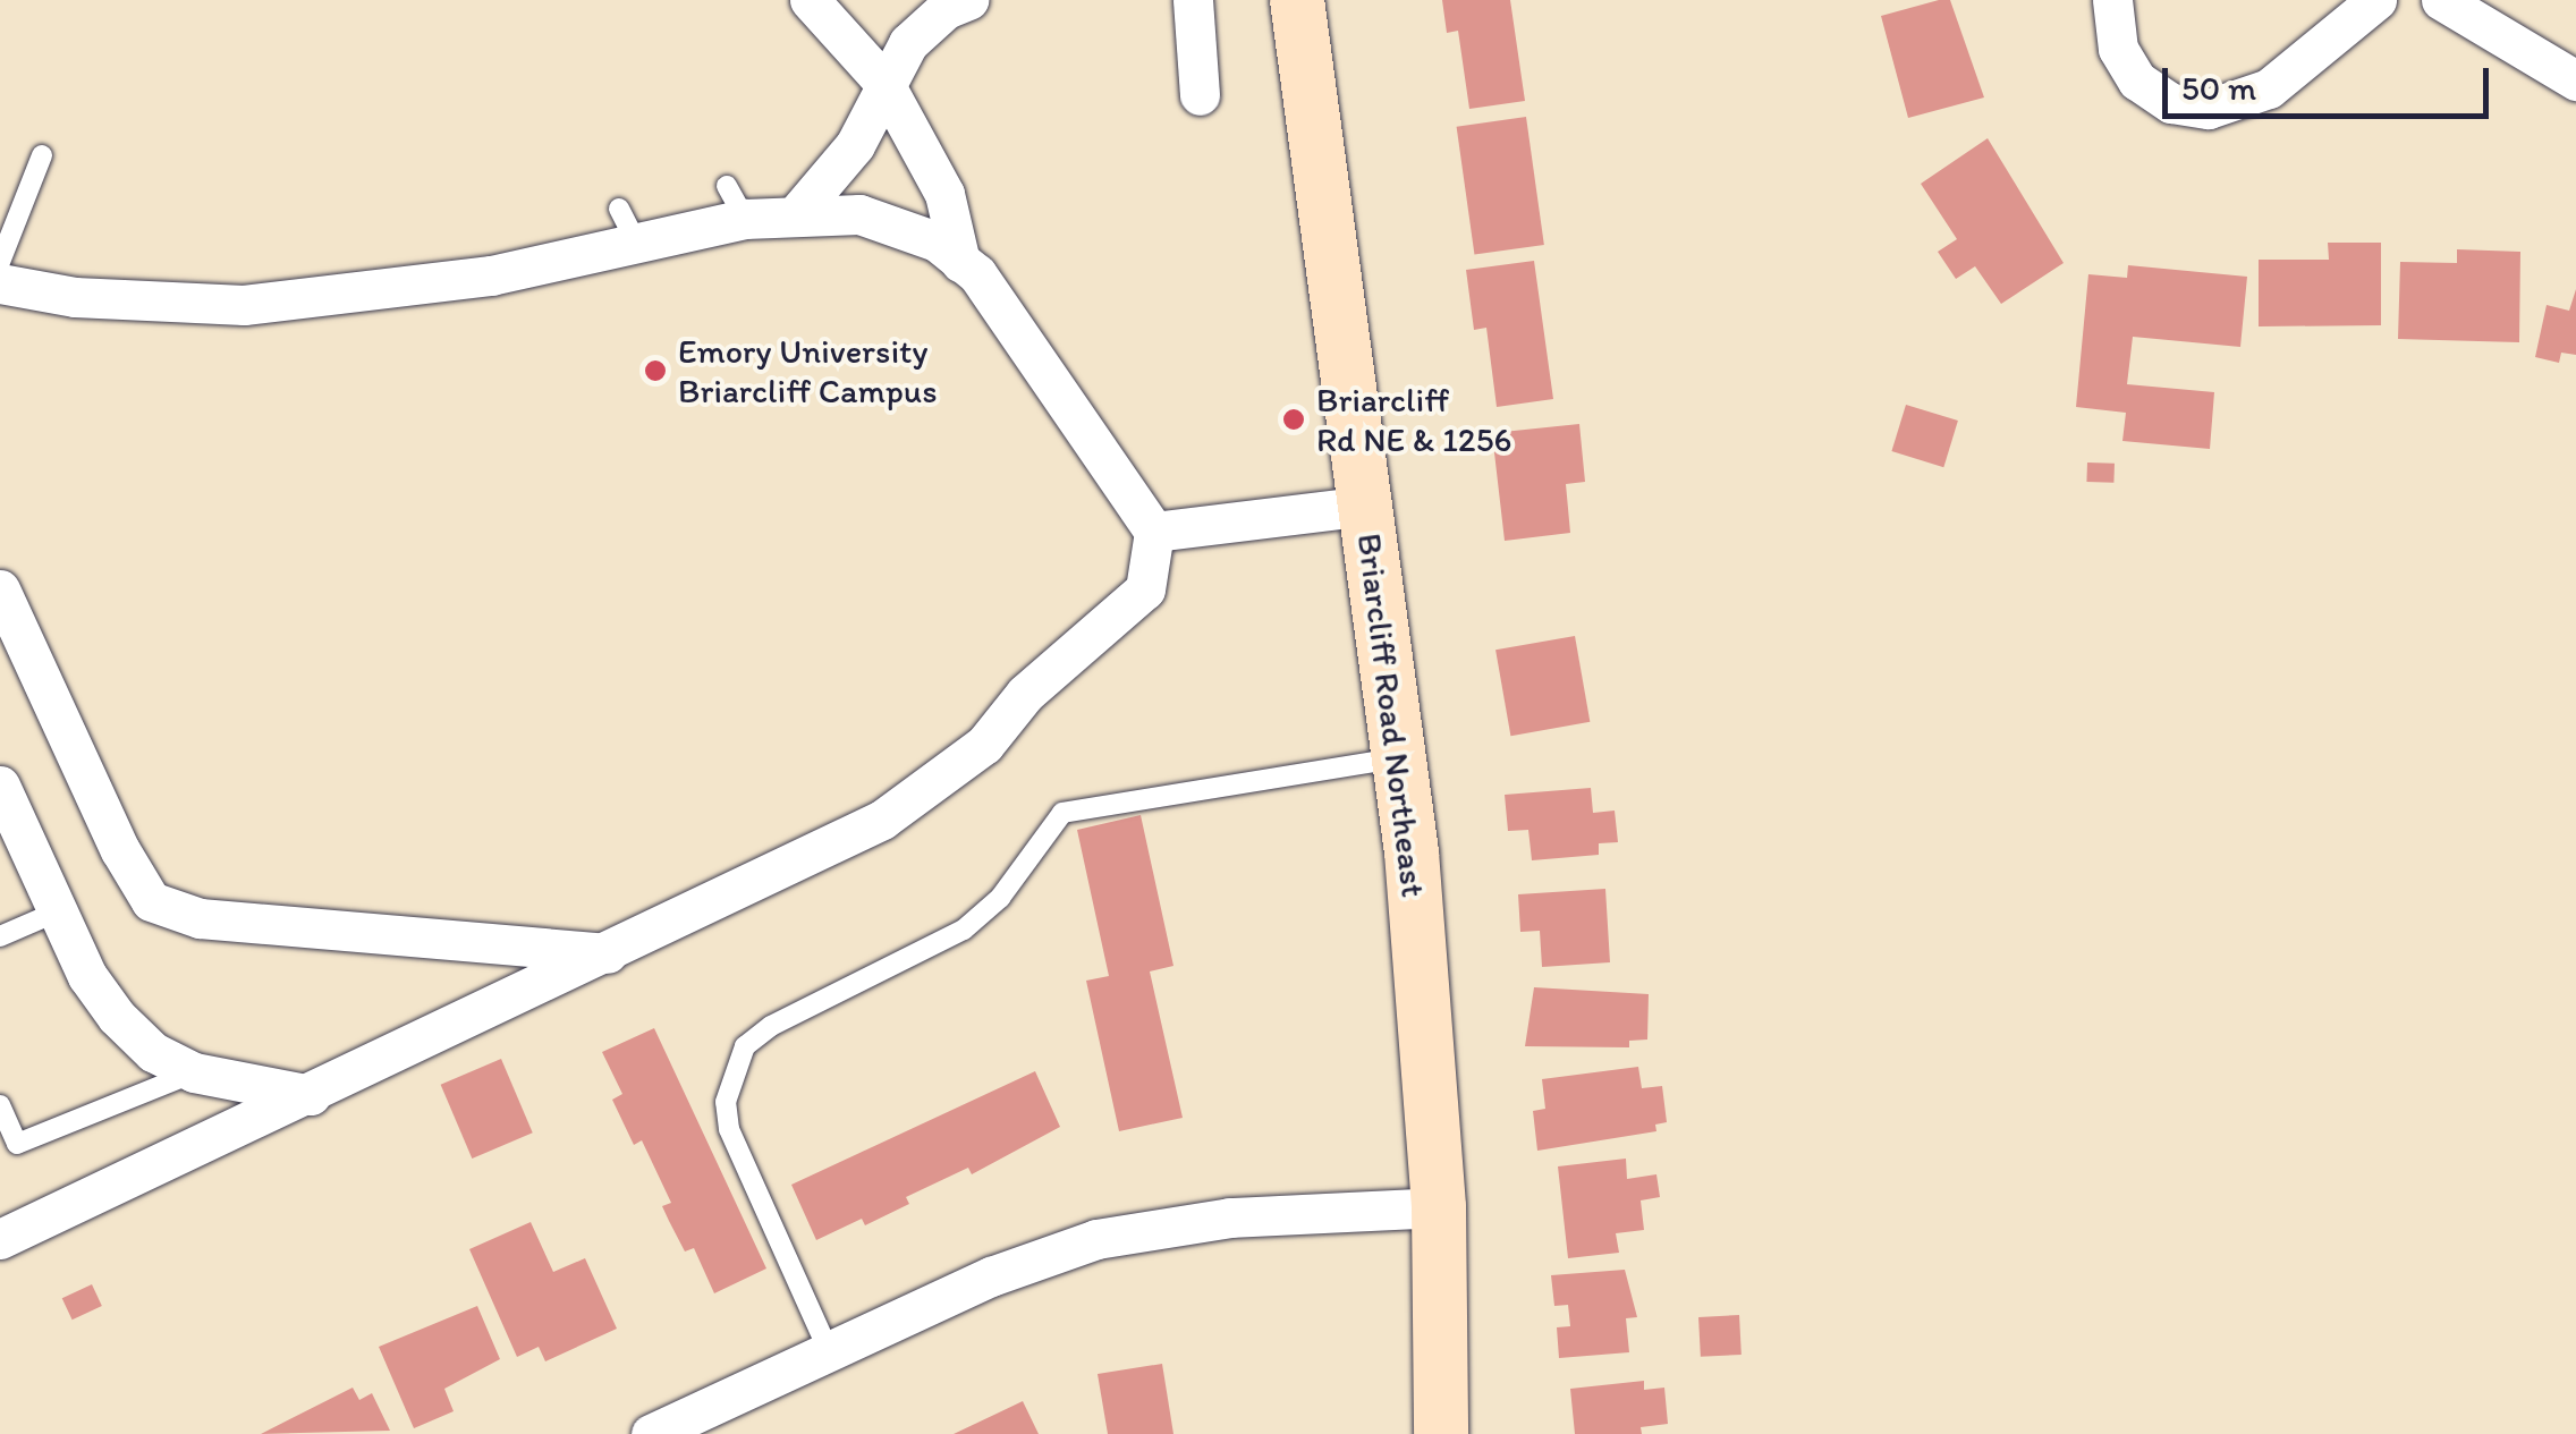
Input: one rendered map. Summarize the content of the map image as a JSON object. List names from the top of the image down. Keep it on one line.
{"streets":{"main road":["Briarcliff Road Northeast"]},"places":["Emory University Briarcliff Campus","Briarcliff Rd NE & 1256"],"scale_bar":"50 m"}
